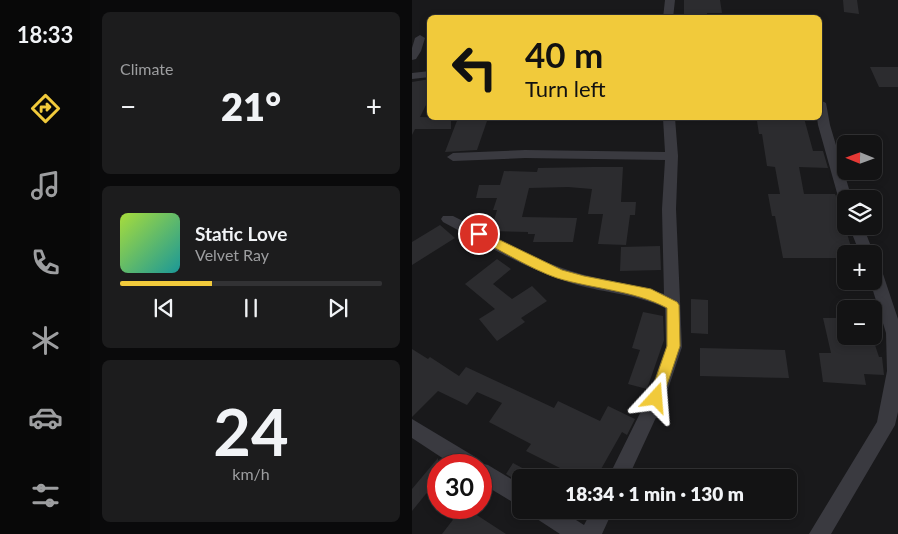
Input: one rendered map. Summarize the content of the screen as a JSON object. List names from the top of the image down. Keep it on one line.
{"north":"left","page":{"tabs":"18:33","tile":["Climate",["24","km/h"]],"turn":["40 m","Turn left"],"heat":["−","21°","+"],"map_buttons":["+","−"],"song":["Static Love","Velvet Ray"],"limit":"30","trip":"18:34 · 1 min · 130 m"}}
